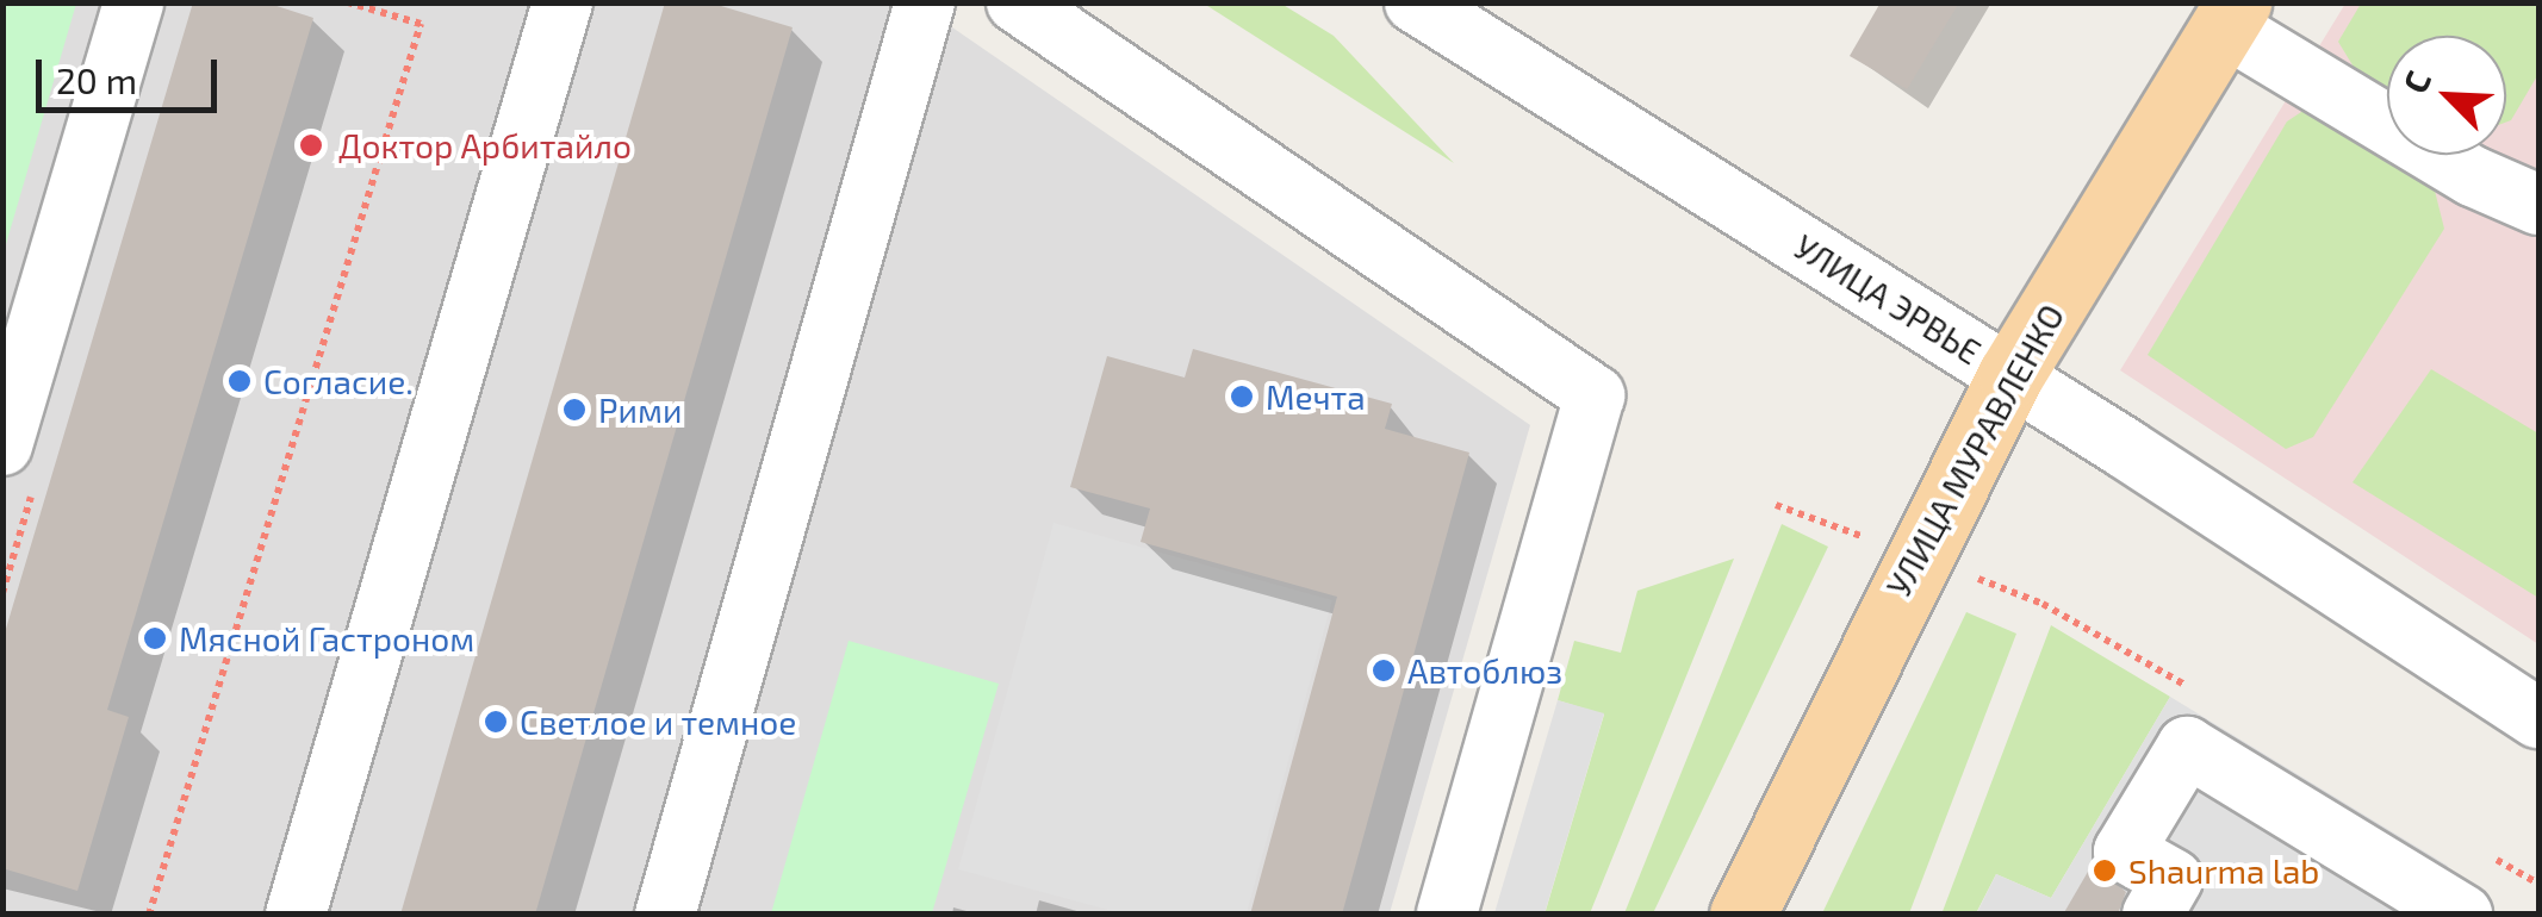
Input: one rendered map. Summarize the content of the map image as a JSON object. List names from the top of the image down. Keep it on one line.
{"streets":{"main road":["УЛИЦА МУРАВЛЕНКО"],"street":["УЛИЦА ЭРВЬЕ"]},"crossings":[["УЛИЦА ЭРВЬЕ","УЛИЦА МУРАВЛЕНКО"]],"places":["Доктор Арбитайло","Согласие.","Мечта","Рими","Мясной Гастроном","Автоблюз","Светлое и темное","Shaurma lab"],"scale_bar":"20 m","north":"top left"}
